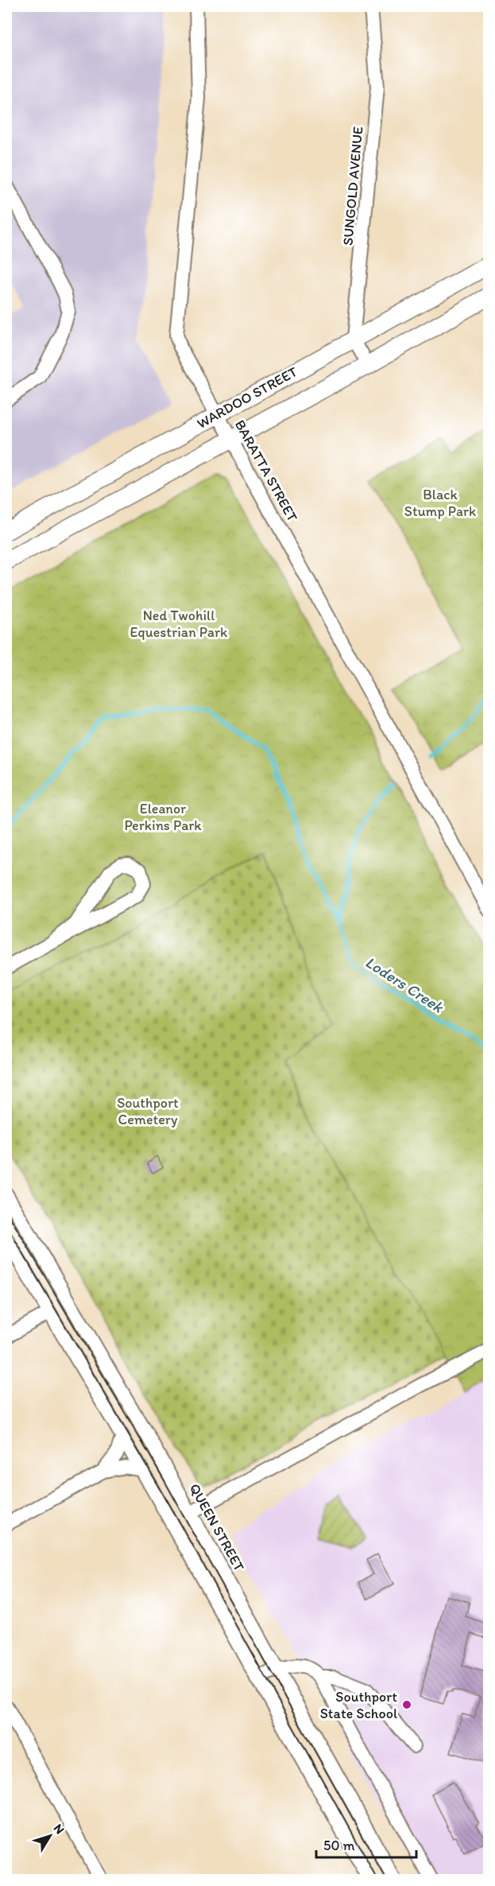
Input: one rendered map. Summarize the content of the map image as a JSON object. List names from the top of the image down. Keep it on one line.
{"streets":{"main road":["WARDOO STREET"],"street":["SUNGOLD AVENUE","BARATTA STREET","QUEEN STREET"]},"crossings":[["SUNGOLD AVENUE","WARDOO STREET"],["WARDOO STREET","BARATTA STREET"]],"water":["Loders Creek"],"parks":["Black Stump Park","Ned Twohill Equestrian Park","Eleanor Perkins Park","Southport Cemetery"],"places":["Southport State School"],"scale_bar":"50 m","north":"top right"}
